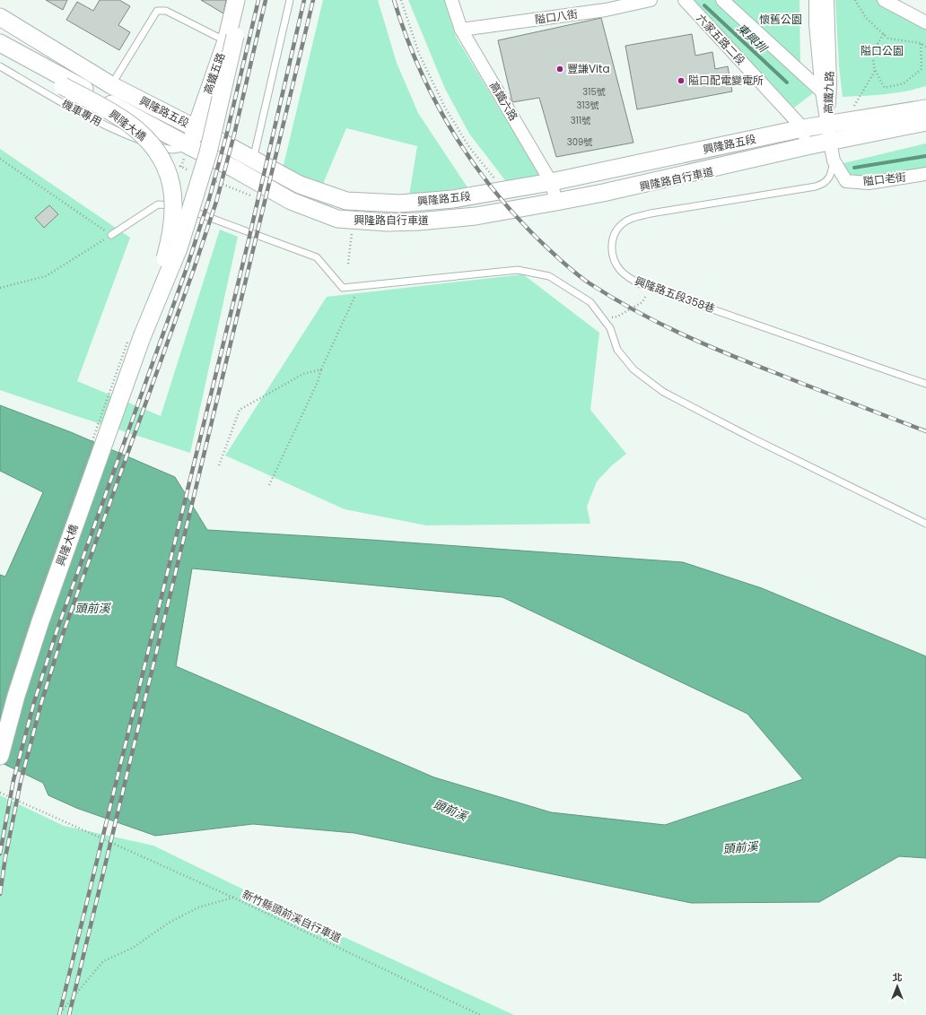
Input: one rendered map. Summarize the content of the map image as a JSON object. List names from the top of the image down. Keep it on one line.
{"streets":{"street":["隘口八街","六家五路二段","高鐵五路","高鐵九路","高鐵六路","興隆路五段","興隆大橋","隘口老街"],"lane":["機車專用","興隆路五段358巷"],"path":["新竹縣頭前溪自行車道"]},"crossings":[["隘口八街","高鐵六路"],["六家五路二段","興隆路五段"],["高鐵五路","興隆路五段"],["高鐵五路","機車專用"],["高鐵五路","興隆大橋"],["高鐵九路","興隆路五段"],["高鐵九路","隘口老街"],["高鐵六路","興隆路五段"],["興隆路五段","機車專用"],["興隆路五段","隘口老街"],["興隆路五段","興隆路五段358巷"],["隘口老街","興隆路五段358巷"]],"water":["東興圳","頭前溪"],"parks":["懷舊公園","隘口公園"],"places":["豐謙Vita","隘口配電變電所"],"house_numbers":["315號","313號","311號","309號"],"north":"top"}
